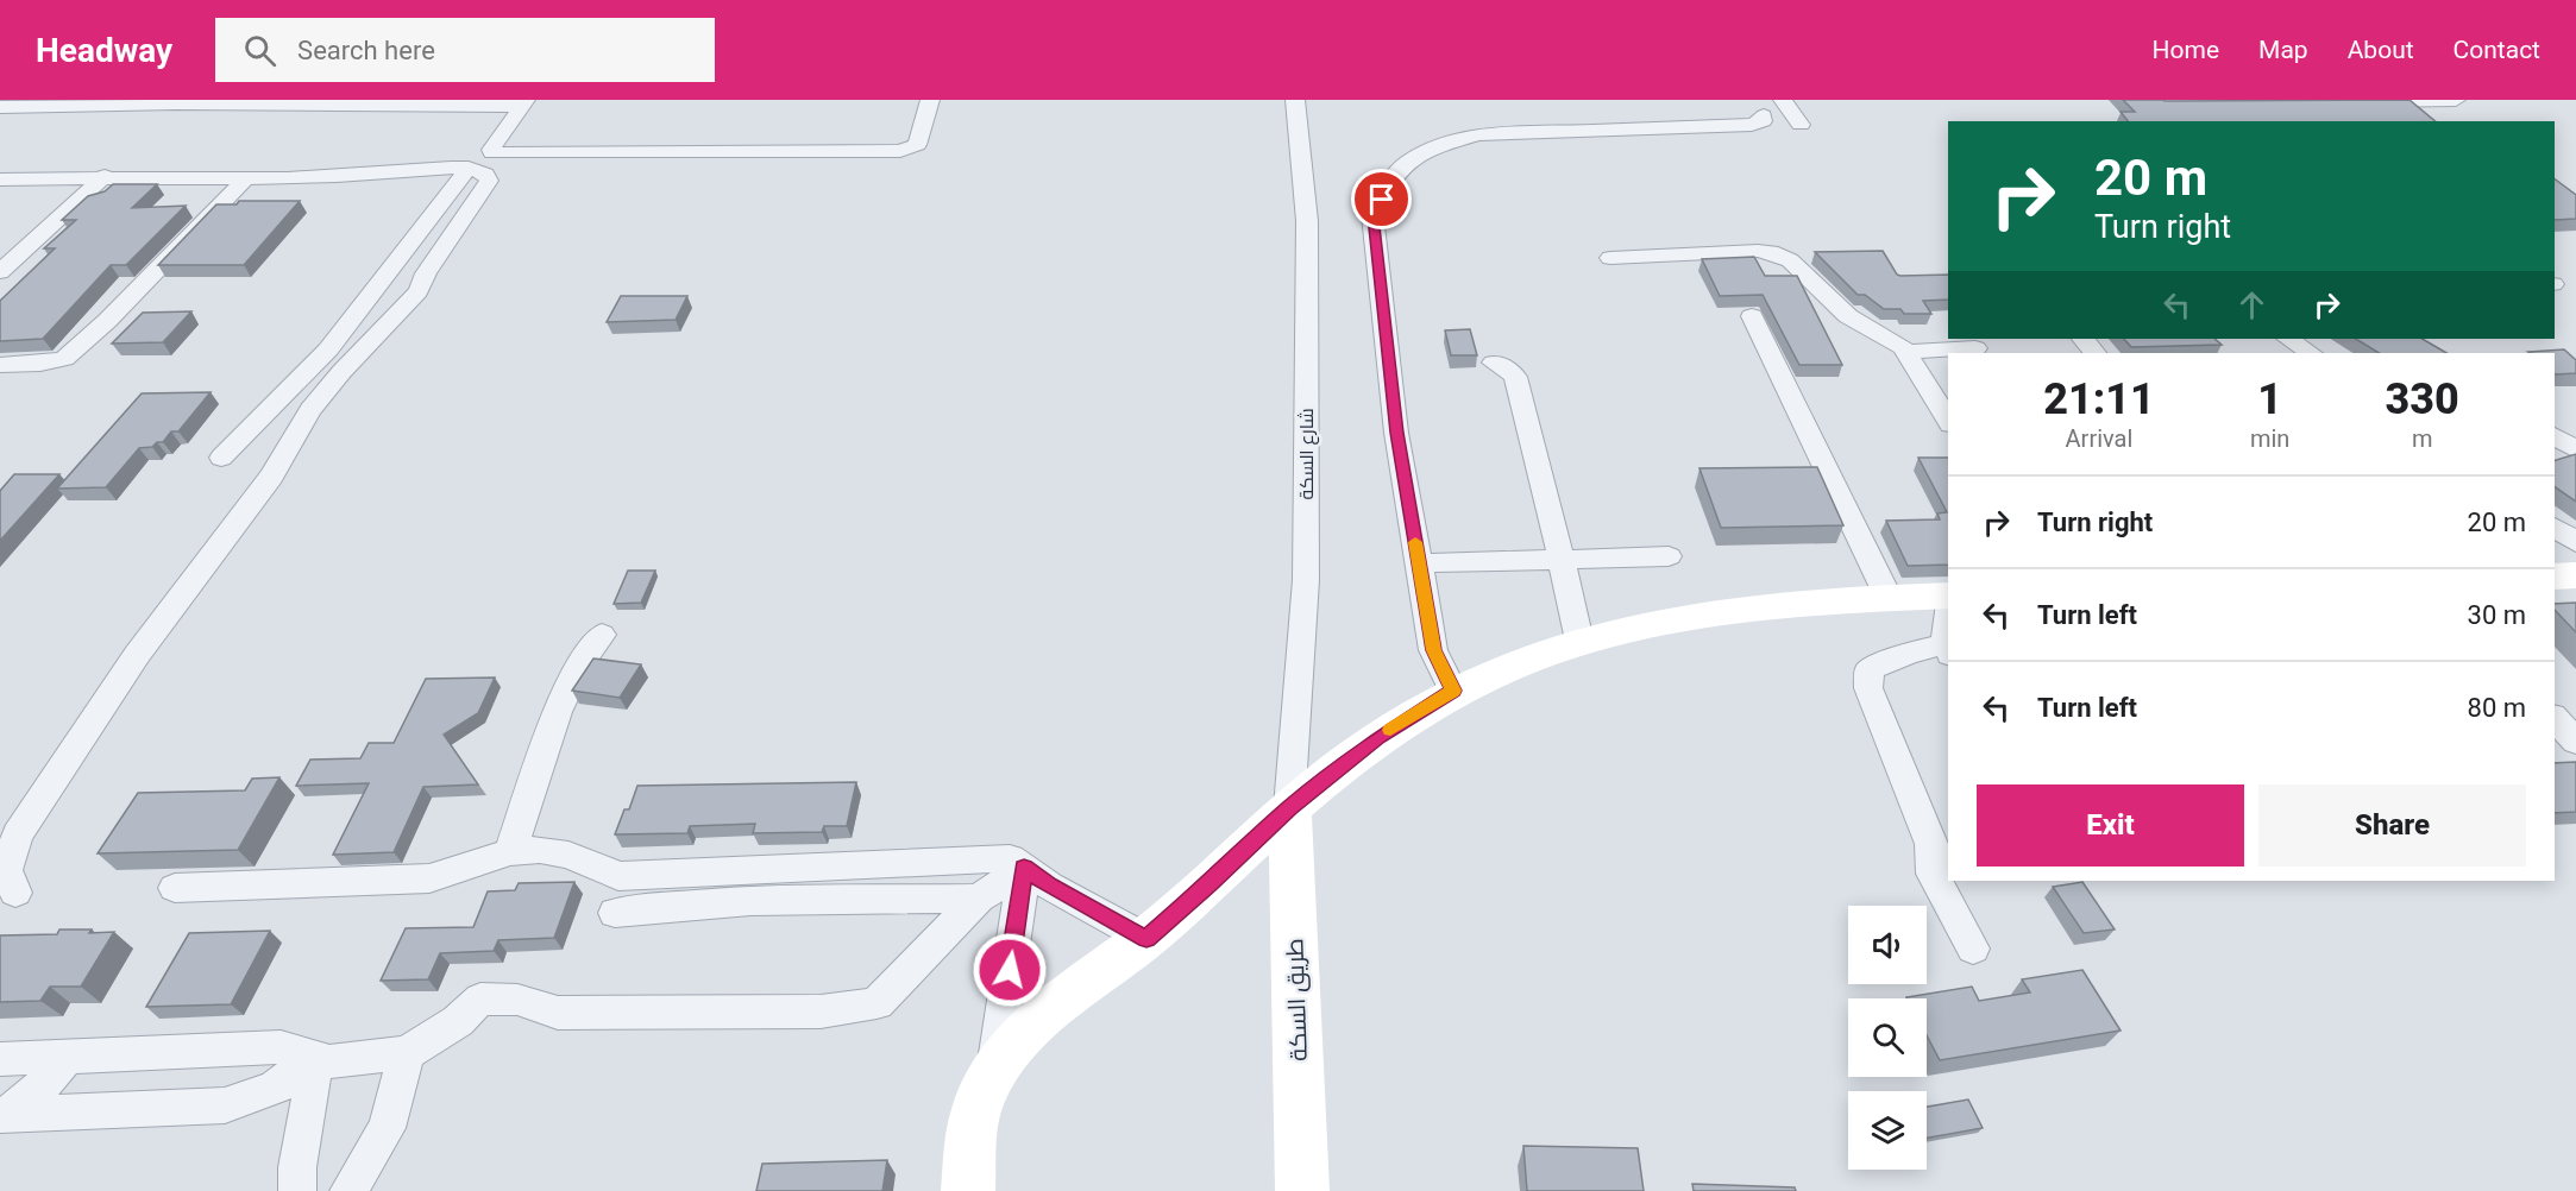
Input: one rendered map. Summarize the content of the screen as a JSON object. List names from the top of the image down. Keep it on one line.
{"streets":{"main road":["طريق السكة"],"street":["شارع السكة"]},"crossings":[["شارع السكة","طريق السكة"]],"page":{"header":"Headway","search":"Search here","nav":["Home","Map","About","Contact"],"turn":["20 m","Turn right"],"eta":["21:11","Arrival","1","min","330","m"],"list":[{"name":"Turn right","value":"20 m"},{"name":"Turn left","value":"30 m"},{"name":"Turn left","value":"80 m"}],"buttons":["Exit","Share"]}}
